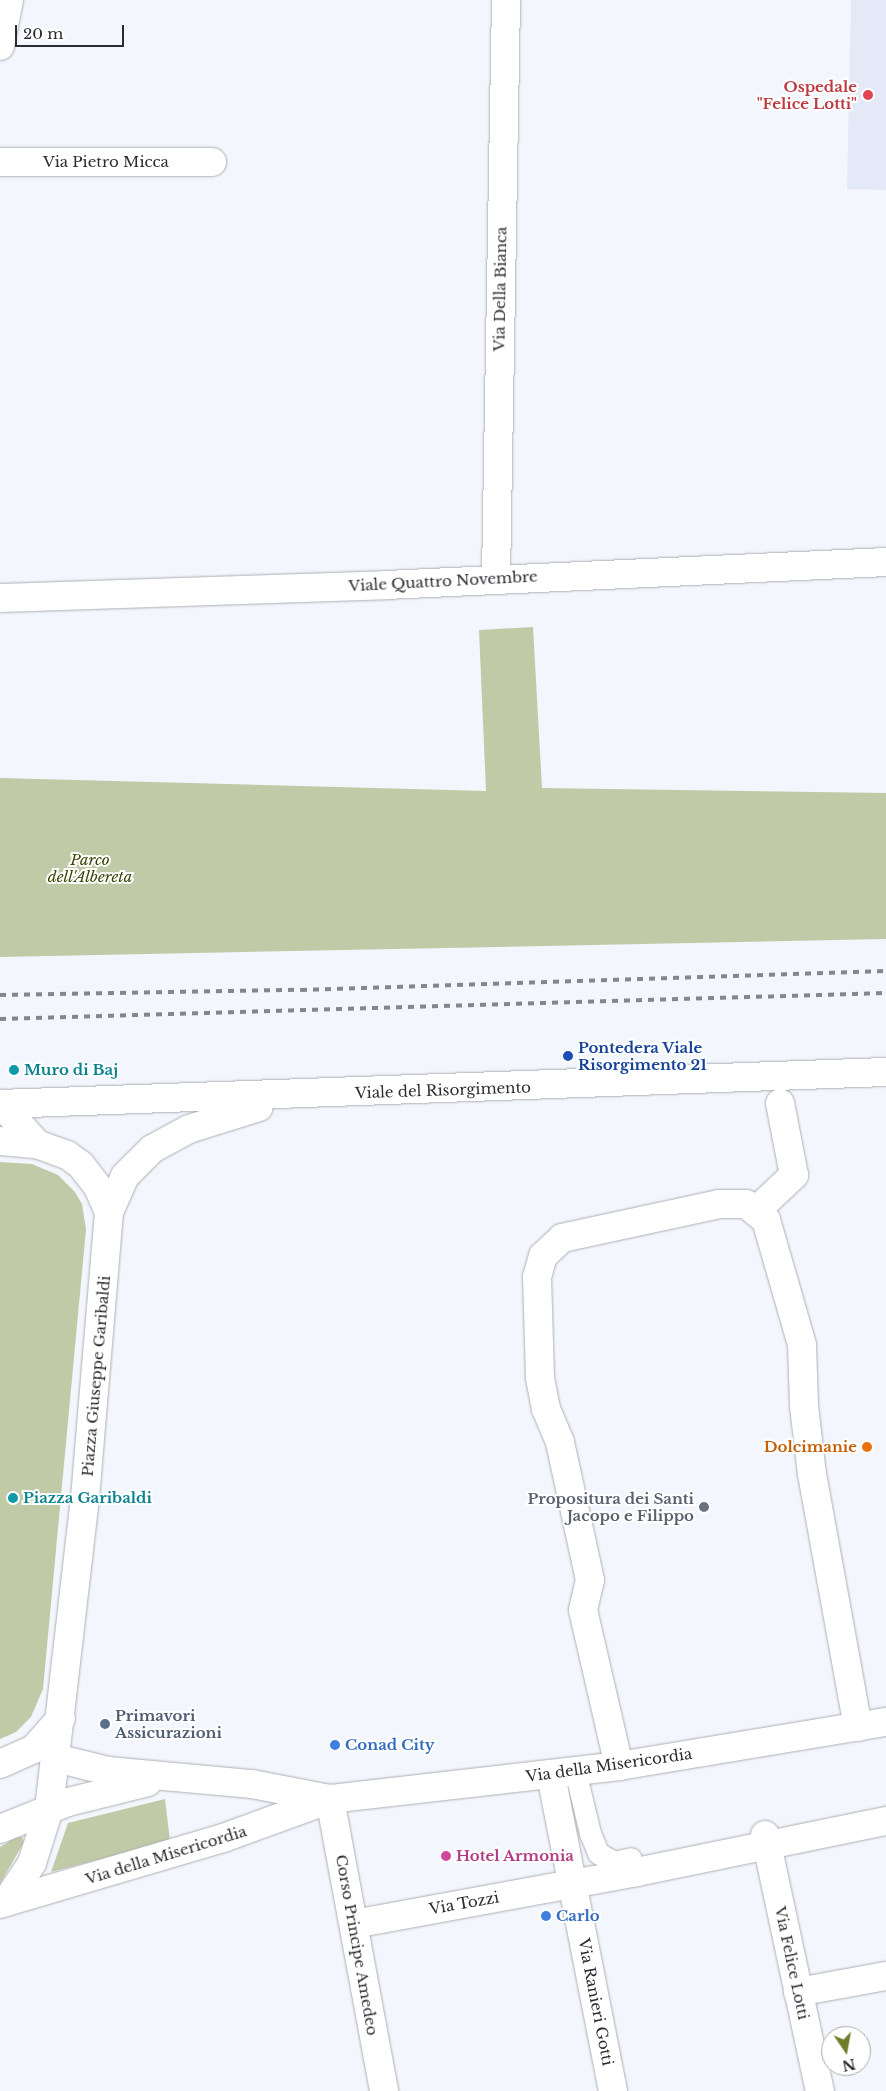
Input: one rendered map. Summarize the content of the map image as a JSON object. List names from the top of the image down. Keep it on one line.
{"streets":{"street":["Via Pietro Micca","Via Della Bianca","Viale Quattro Novembre","Viale del Risorgimento","Piazza Giuseppe Garibaldi","Via della Misericordia","Via Tozzi","Corso Principe Amedeo","Via Felice Lotti","Via Ranieri Gotti"]},"crossings":[["Via Della Bianca","Viale Quattro Novembre"],["Viale del Risorgimento","Piazza Giuseppe Garibaldi"],["Piazza Giuseppe Garibaldi","Via della Misericordia"],["Via della Misericordia","Corso Principe Amedeo"],["Via della Misericordia","Via Ranieri Gotti"],["Via Tozzi","Corso Principe Amedeo"],["Via Tozzi","Via Felice Lotti"],["Via Tozzi","Via Ranieri Gotti"]],"parks":["Parco dell'Albereta"],"places":["Ospedale \"Felice Lotti\"","Pontedera Viale Risorgimento 21","Muro di Baj","Dolcimanie","Piazza Garibaldi","Propositura dei Santi Jacopo e Filippo","Primavori Assicurazioni","Conad City","Hotel Armonia","Carlo"],"scale_bar":"20 m","north":"bottom"}
